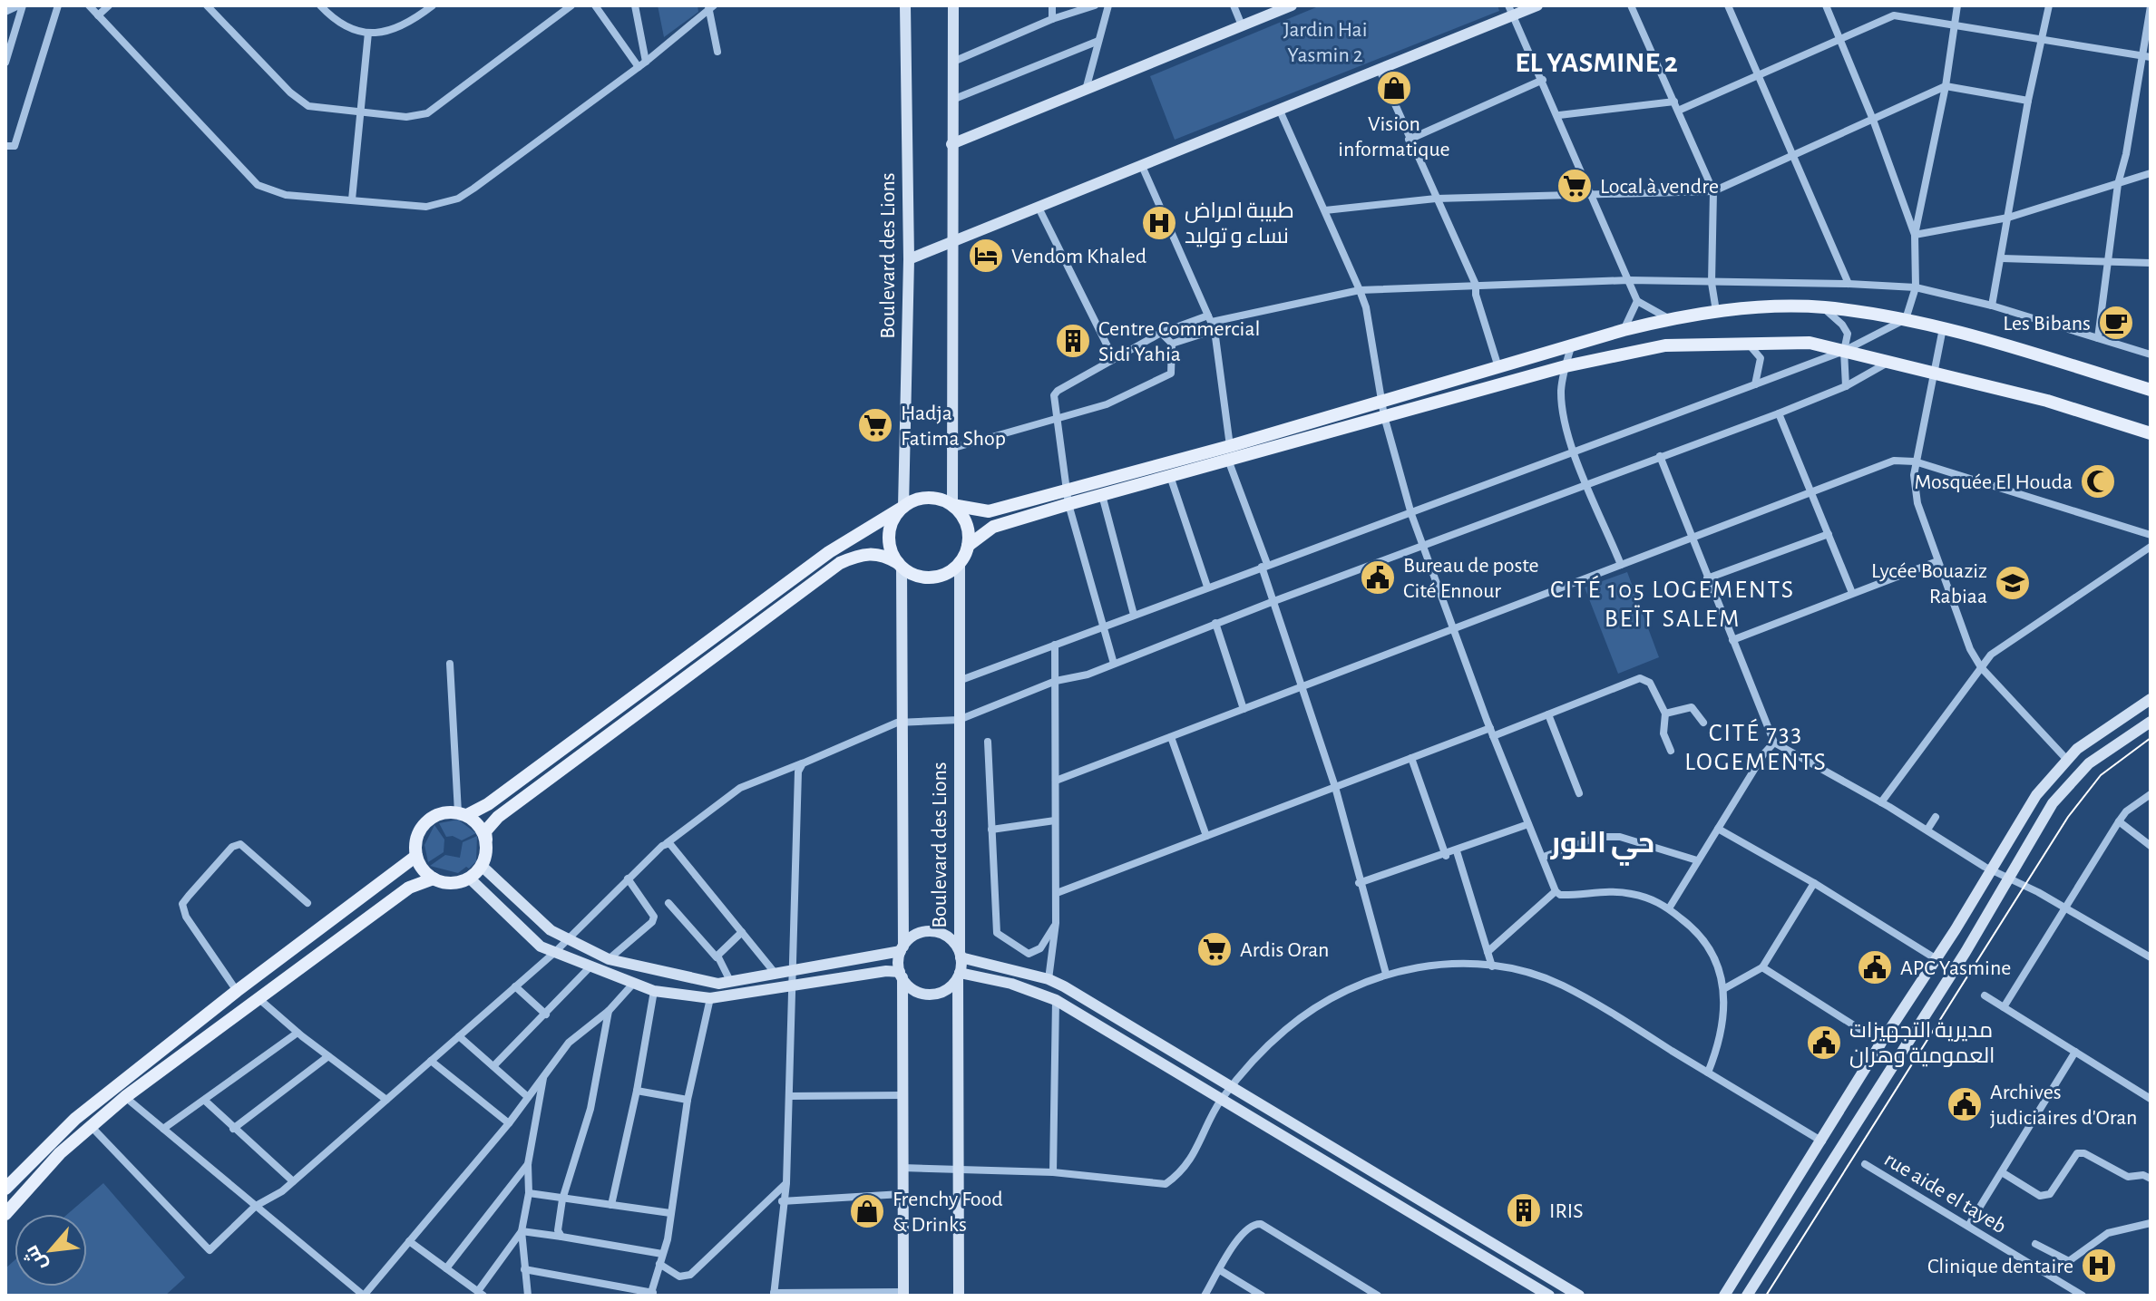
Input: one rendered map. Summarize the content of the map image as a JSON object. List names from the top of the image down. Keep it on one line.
{"streets":{"main road":["Boulevard des Lions"],"street":["rue aide el tayeb"]},"districts":["EL YASMINE 2","CITÉ 105 LOGEMENTS BEÏT SALEM","CITÉ 733 LOGEMENTS","حي النور"],"parks":["Jardin Hai Yasmin 2"],"places":{"shop":["Vision informatique","Frenchy Food & Drinks"],"supermarket":["Local à vendre","Hadja Fatima Shop","Ardis Oran"],"hospital":["طبيبة امراض نساء و توليد","Clinique dentaire"],"hotel":["Vendom Khaled"],"cafe":["Les Bibans"],"building":["Centre Commercial Sidi Yahia","IRIS"],"mosque":["Mosquée El Houda"],"public building":["Bureau de poste Cité Ennour","APC Yasmine","مديرية التجهيزات العمومية وهران","Archives judiciaires d'Oran"],"school or university":["Lycée Bouaziz Rabiaa"]},"north":"bottom left"}
